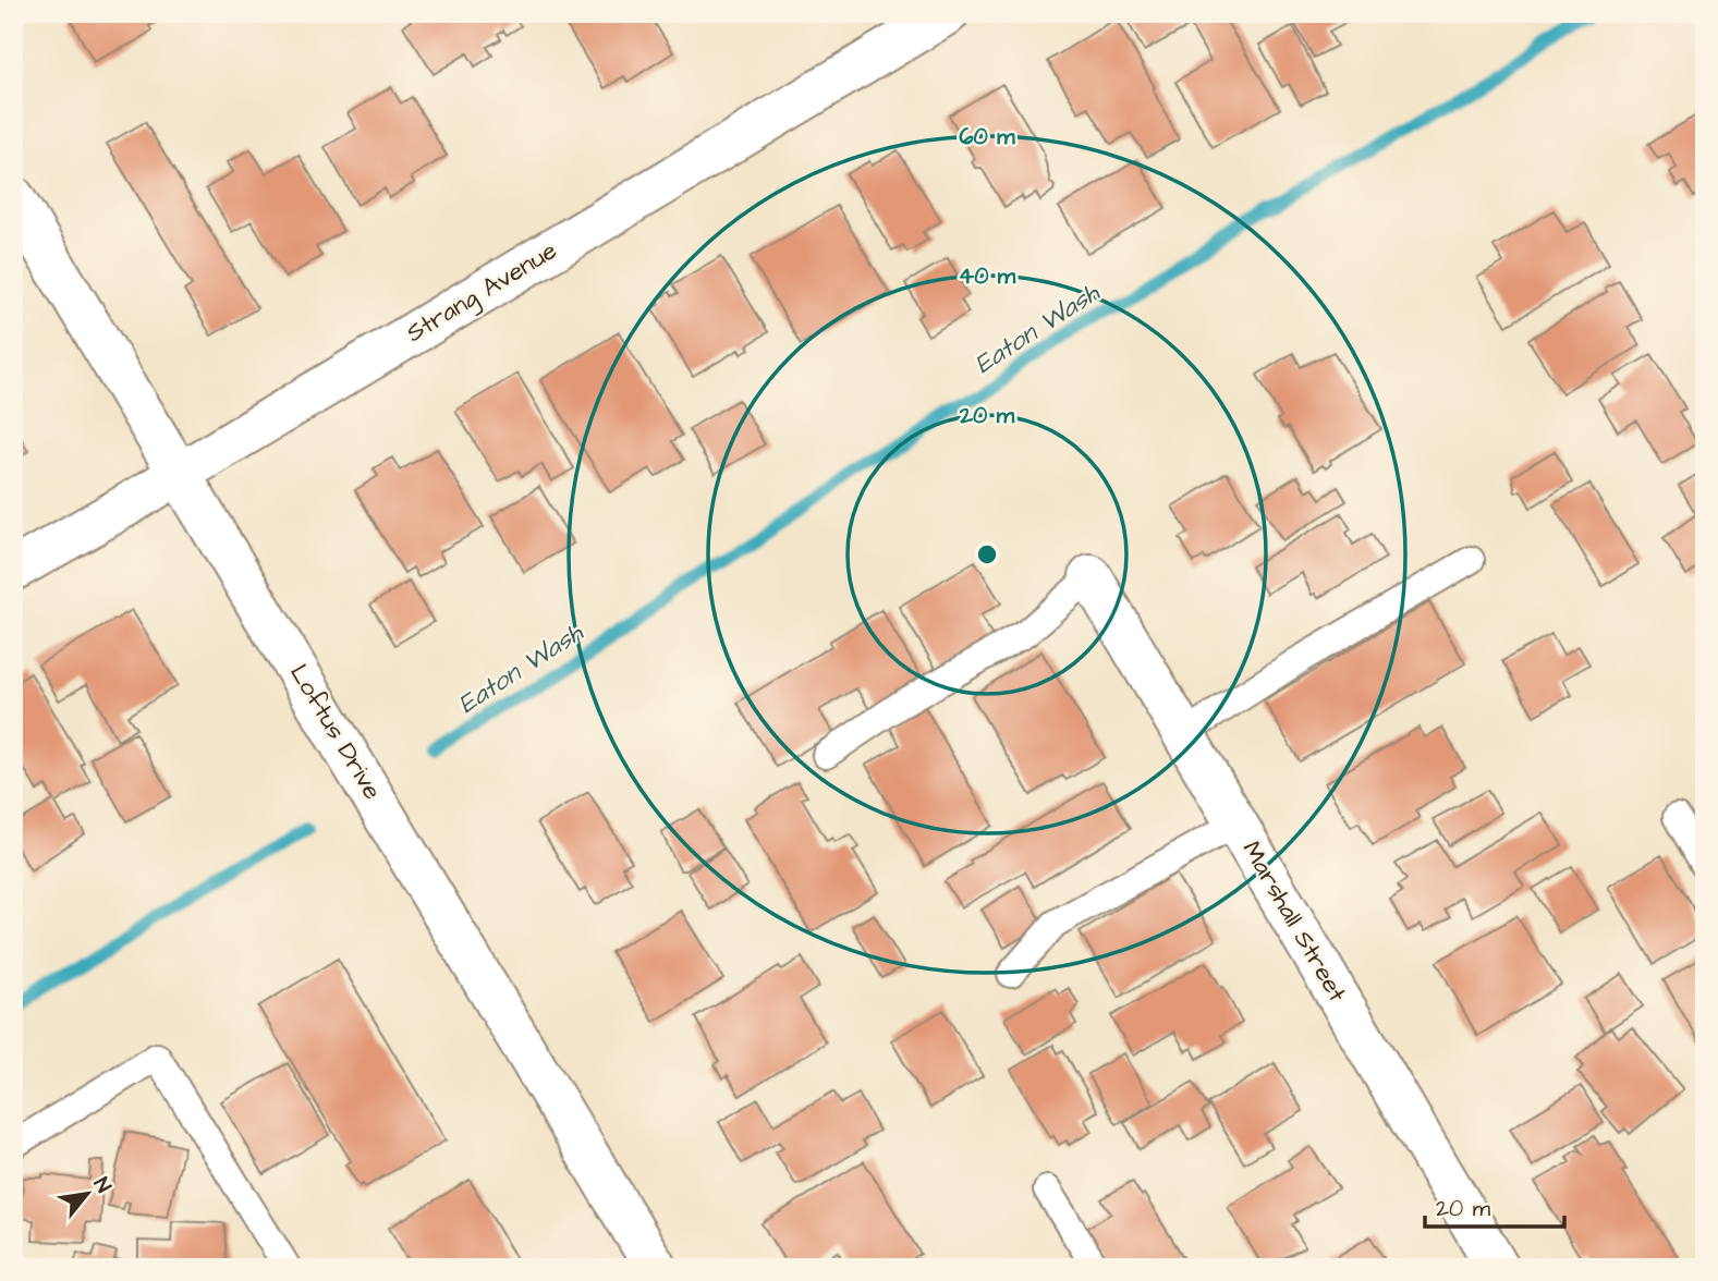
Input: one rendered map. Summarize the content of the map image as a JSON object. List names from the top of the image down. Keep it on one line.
{"streets":{"street":["Strang Avenue","Loftus Drive","Marshall Street"]},"crossings":[["Strang Avenue","Loftus Drive"]],"water":["Eaton Wash"],"scale_bar":"20 m","north":"top right","rings":["60 m","40 m","20 m"]}
